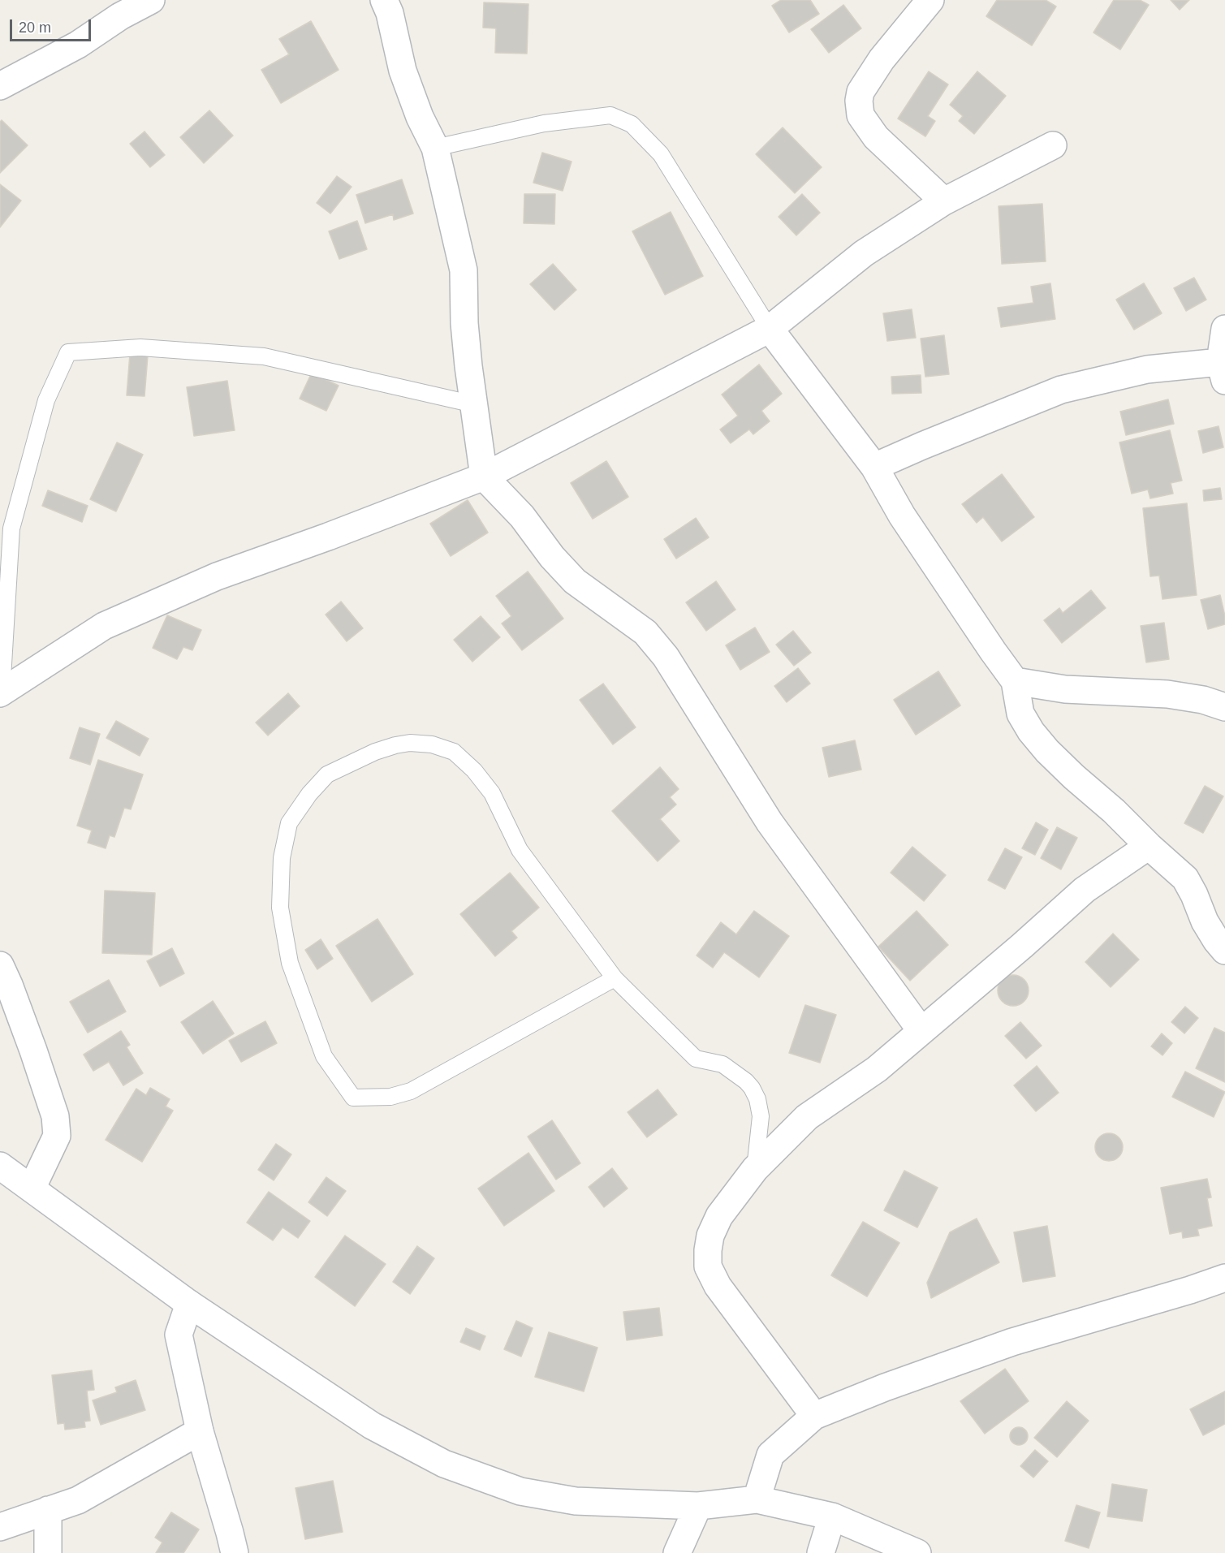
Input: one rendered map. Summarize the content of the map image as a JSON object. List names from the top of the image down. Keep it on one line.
{"scale_bar":"20 m"}
